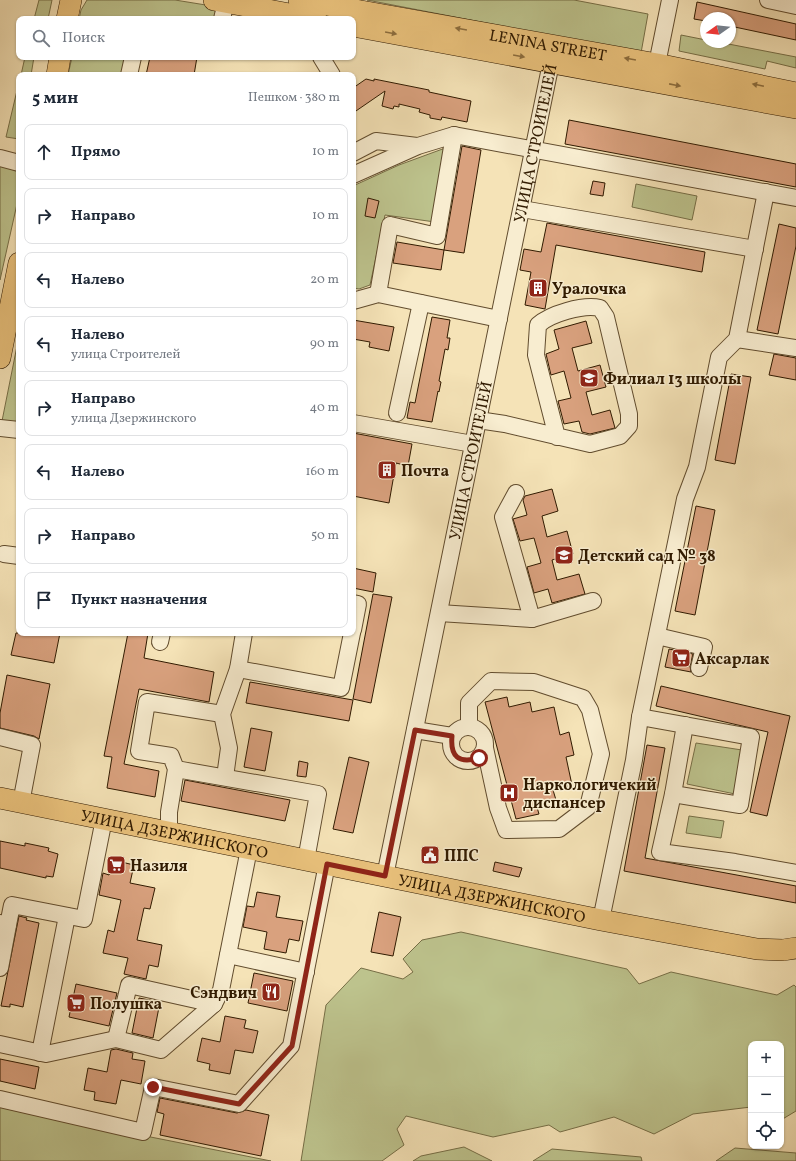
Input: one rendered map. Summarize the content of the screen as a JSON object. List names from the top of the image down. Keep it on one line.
{"streets":{"main road":["LENINA STREET","УЛИЦА ДЗЕРЖИНСКОГО"],"street":["УЛИЦА СТРОИТЕЛЕЙ"]},"crossings":[["LENINA STREET","УЛИЦА СТРОИТЕЛЕЙ"],["УЛИЦА СТРОИТЕЛЕЙ","УЛИЦА ДЗЕРЖИНСКОГО"]],"places":{"building":["Уралочка","Почта"],"school or university":["Филиал 13 школы","Детский сад № 38"],"supermarket":["Аксарлак","Назиля","Полушка"],"hospital":["Наркологичекий диспансер"],"public building":["ППС"],"restaurant":["Сэндвич"]},"north":"left","page":{"search":"Поиск","heading":["5 мин","Пешком · 380 m"],"list":[["Прямо","10 m"],["Направо","10 m"],["Налево","20 m"],["Налево","улица Строителей","90 m"],["Направо","улица Дзержинского","40 m"],["Налево","160 m"],["Направо","50 m"],"Пункт назначения"],"map_buttons":["+","−"]}}
